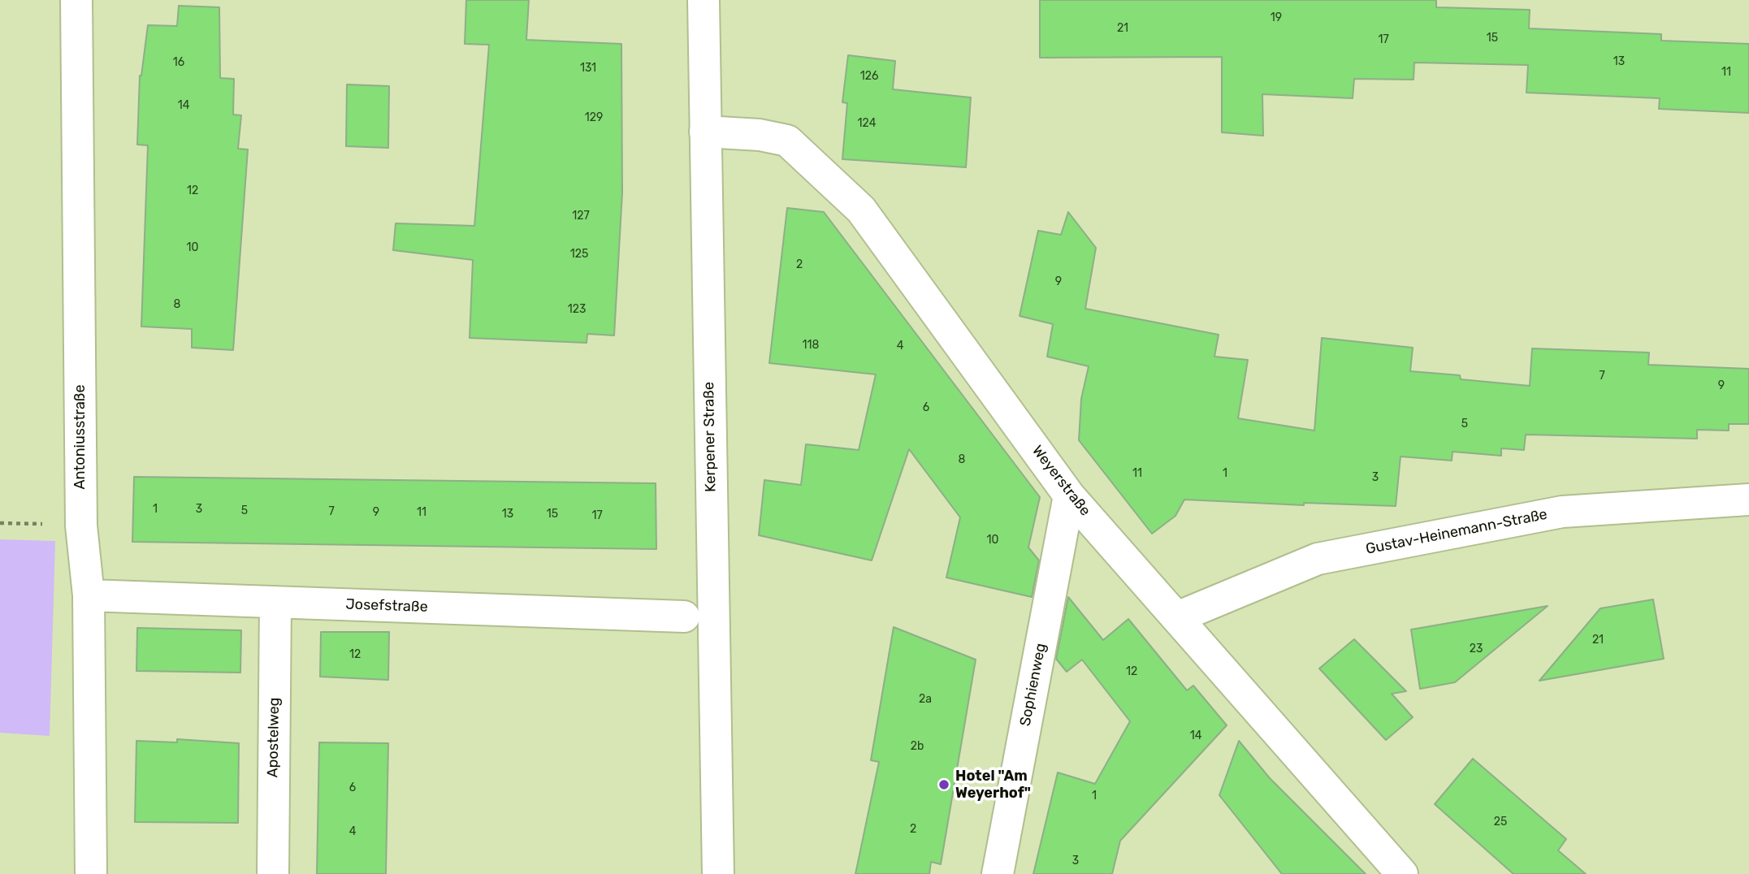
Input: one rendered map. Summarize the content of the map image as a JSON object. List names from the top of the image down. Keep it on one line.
{"streets":{"street":["Antoniusstraße","Kerpener Straße","Weyerstraße","Gustav-Heinemann-Straße","Josefstraße","Sophienweg","Apostelweg"]},"crossings":[["Antoniusstraße","Josefstraße"],["Kerpener Straße","Weyerstraße"],["Weyerstraße","Gustav-Heinemann-Straße"],["Weyerstraße","Sophienweg"],["Josefstraße","Apostelweg"]],"places":["Hotel \"Am Weyerhof\""],"house_numbers":["19","21","15","17","13","16","131","11","126","14","129","124","12","127","10","125","2","9","8","123","118","4","7","9","6","5","8","11","1","3","1","3","5","7","9","11","13","15","17","10","21","23","12","12","2a","14","2b","6","1","25","2","4","3"]}
